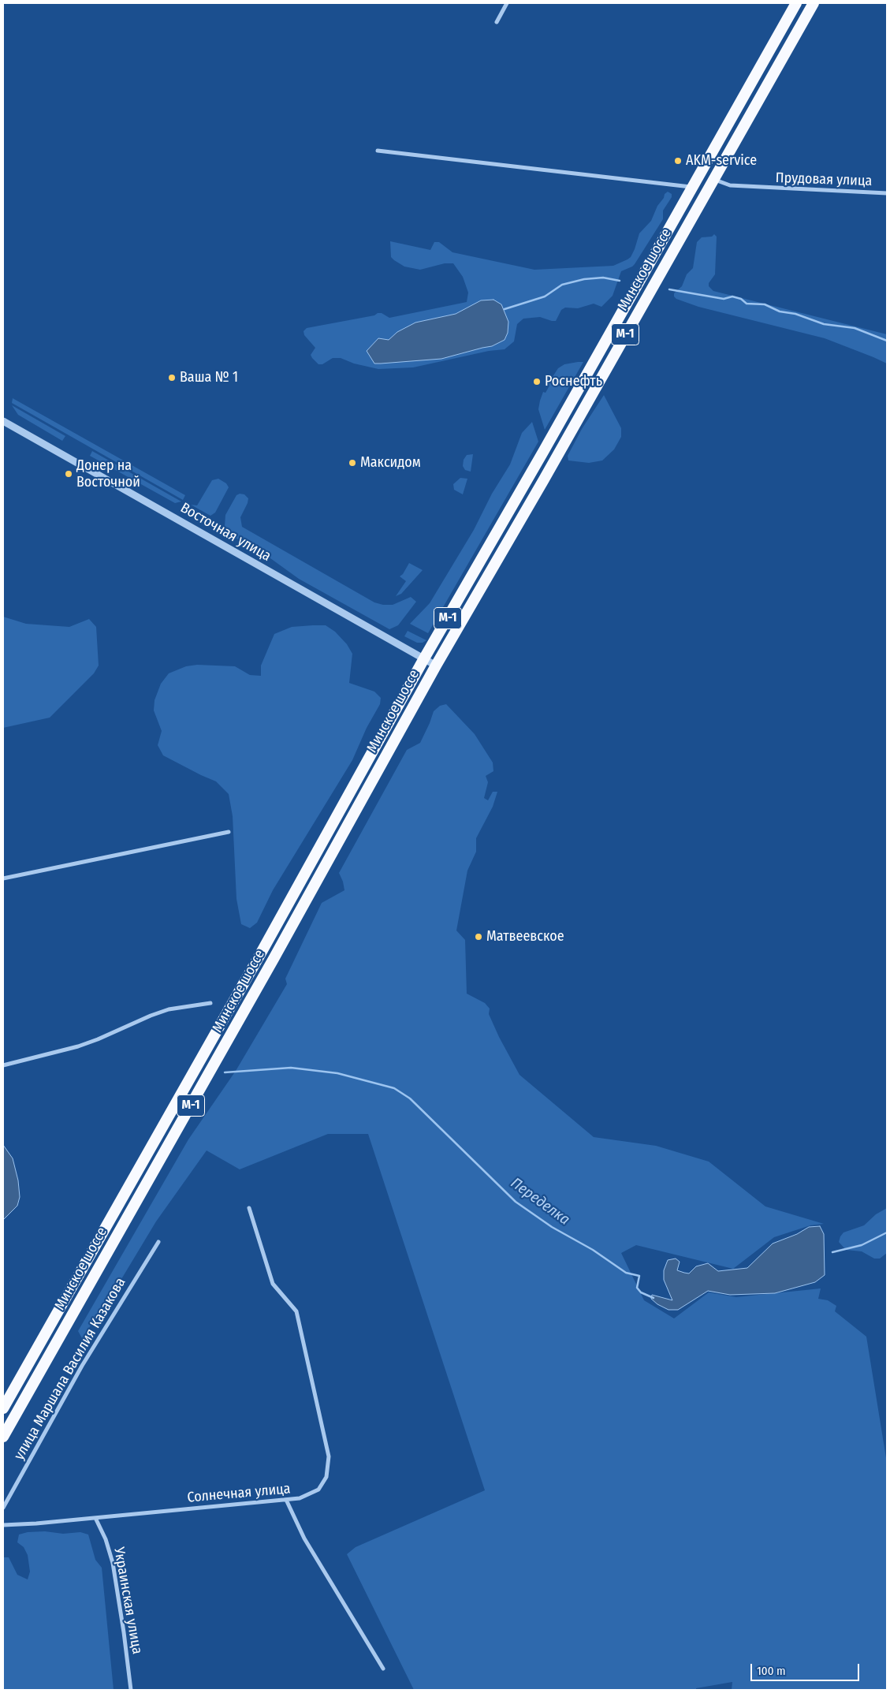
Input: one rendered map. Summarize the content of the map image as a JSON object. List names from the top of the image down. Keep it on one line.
{"streets":{"highway":["Минское шоссе","М-1"],"street":["Прудовая улица","Восточная улица","улица Маршала Василия Казакова","Солнечная улица","Украинская улица"]},"crossings":[["Прудовая улица","Минское шоссе"],["Минское шоссе","Восточная улица"],["Солнечная улица","Украинская улица"]],"water":["Переделка"],"places":["AKM-service","Ваша № 1","Роснефть","Максидом","Донер на Восточной","Матвеевское"],"scale_bar":"100 m"}
